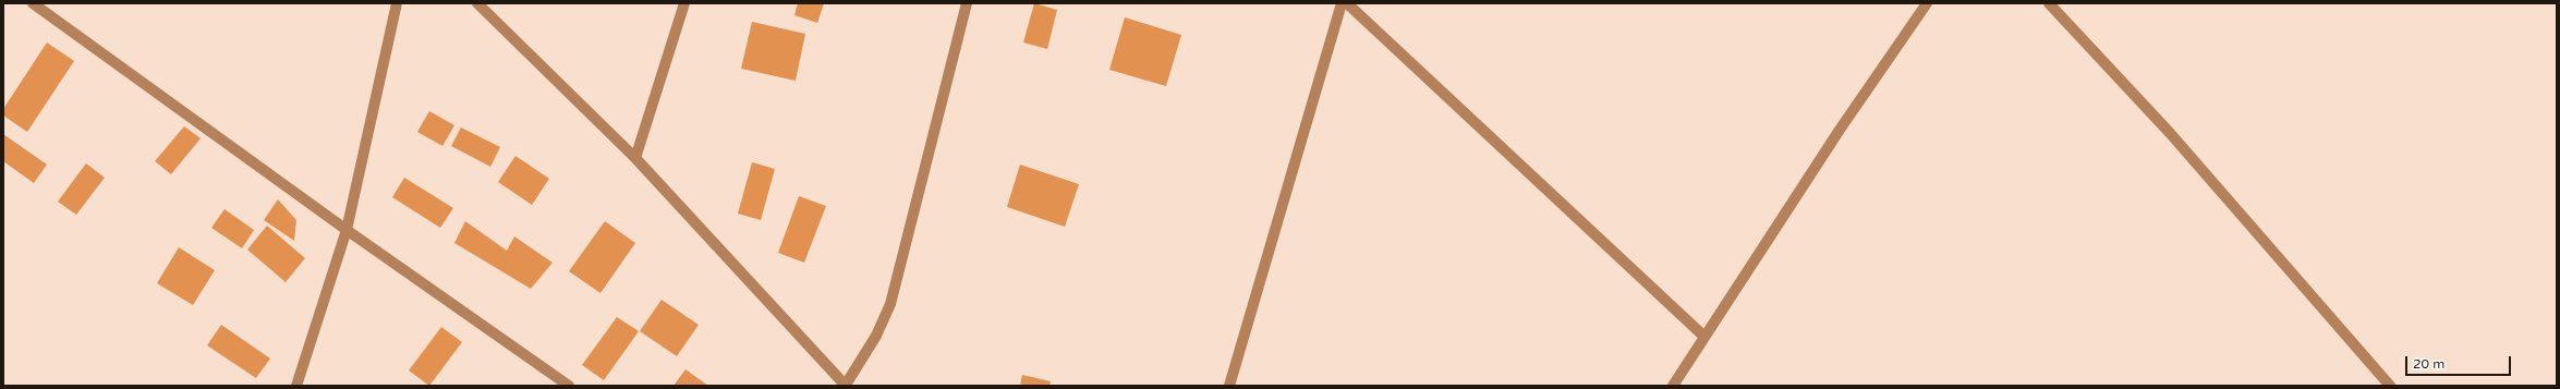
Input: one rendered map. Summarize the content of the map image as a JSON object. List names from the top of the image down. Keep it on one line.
{"scale_bar":"20 m"}
